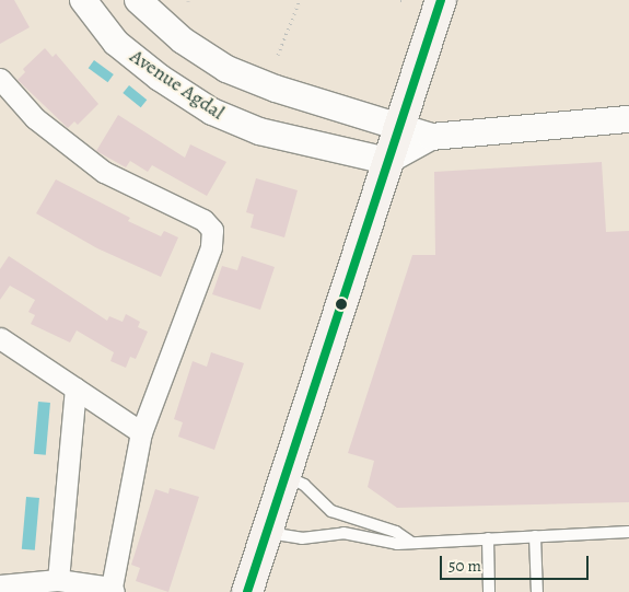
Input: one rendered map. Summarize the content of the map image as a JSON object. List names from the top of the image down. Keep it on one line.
{"streets":{"street":["Avenue Agdal"]},"scale_bar":"50 m"}
